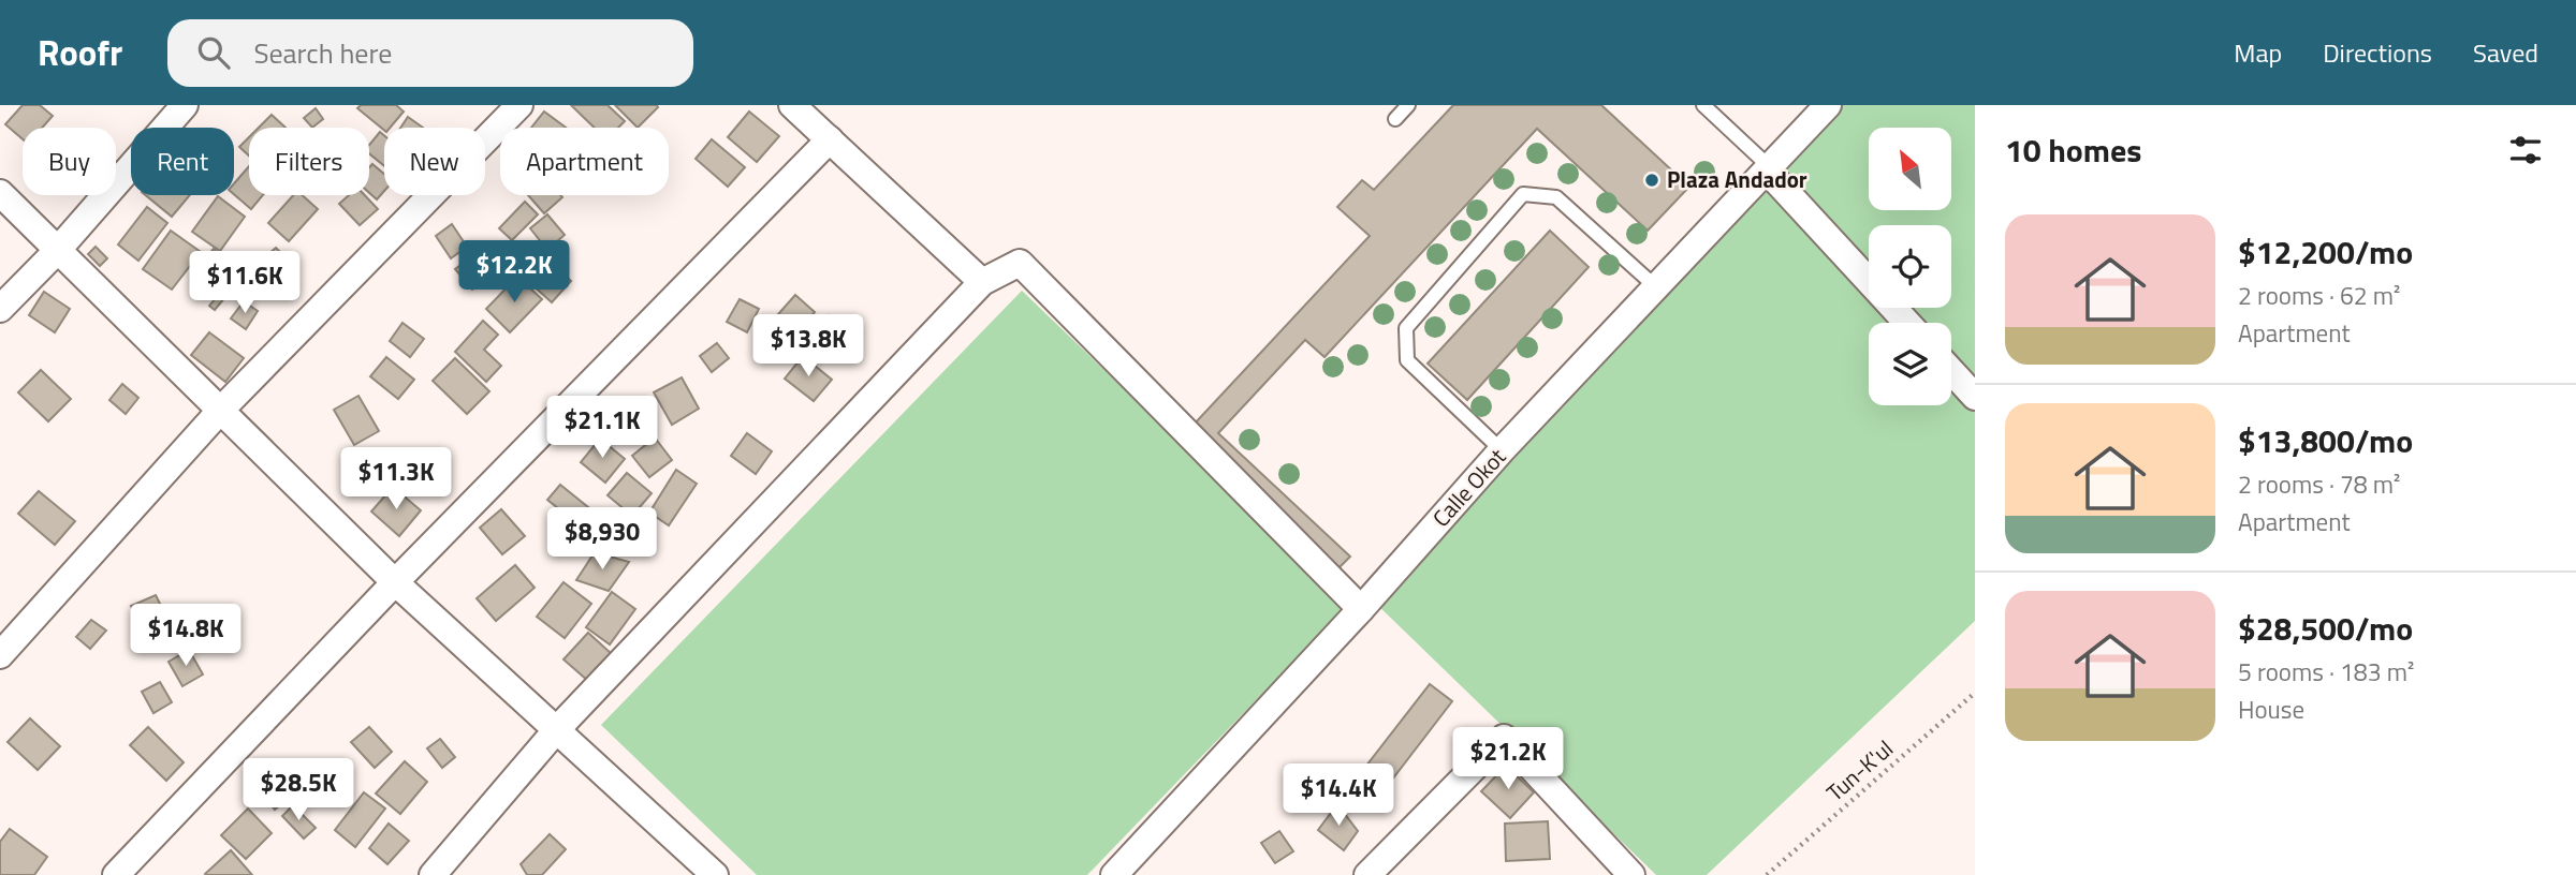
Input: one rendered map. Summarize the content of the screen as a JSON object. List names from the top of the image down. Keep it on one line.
{"streets":{"street":["Calle Okot"],"path":["Tun-K'ul"]},"places":["Plaza Andador"],"north":"top left","page":{"header":"Roofr","search":"Search here","nav":["Map","Directions","Saved"],"heading":"10 homes","chip":["Buy","Rent","Filters","New","Apartment"],"list":[{"name":"$12,200/mo","note":"2 rooms · 62 m² · Apartment"},{"name":"$13,800/mo","note":"2 rooms · 78 m² · Apartment"},{"name":"$28,500/mo","note":"5 rooms · 183 m² · House"}],"price":["$12.2K","$11.6K","$13.8K","$21.1K","$11.3K","$8,930","$14.8K","$21.2K","$28.5K","$14.4K"]}}
